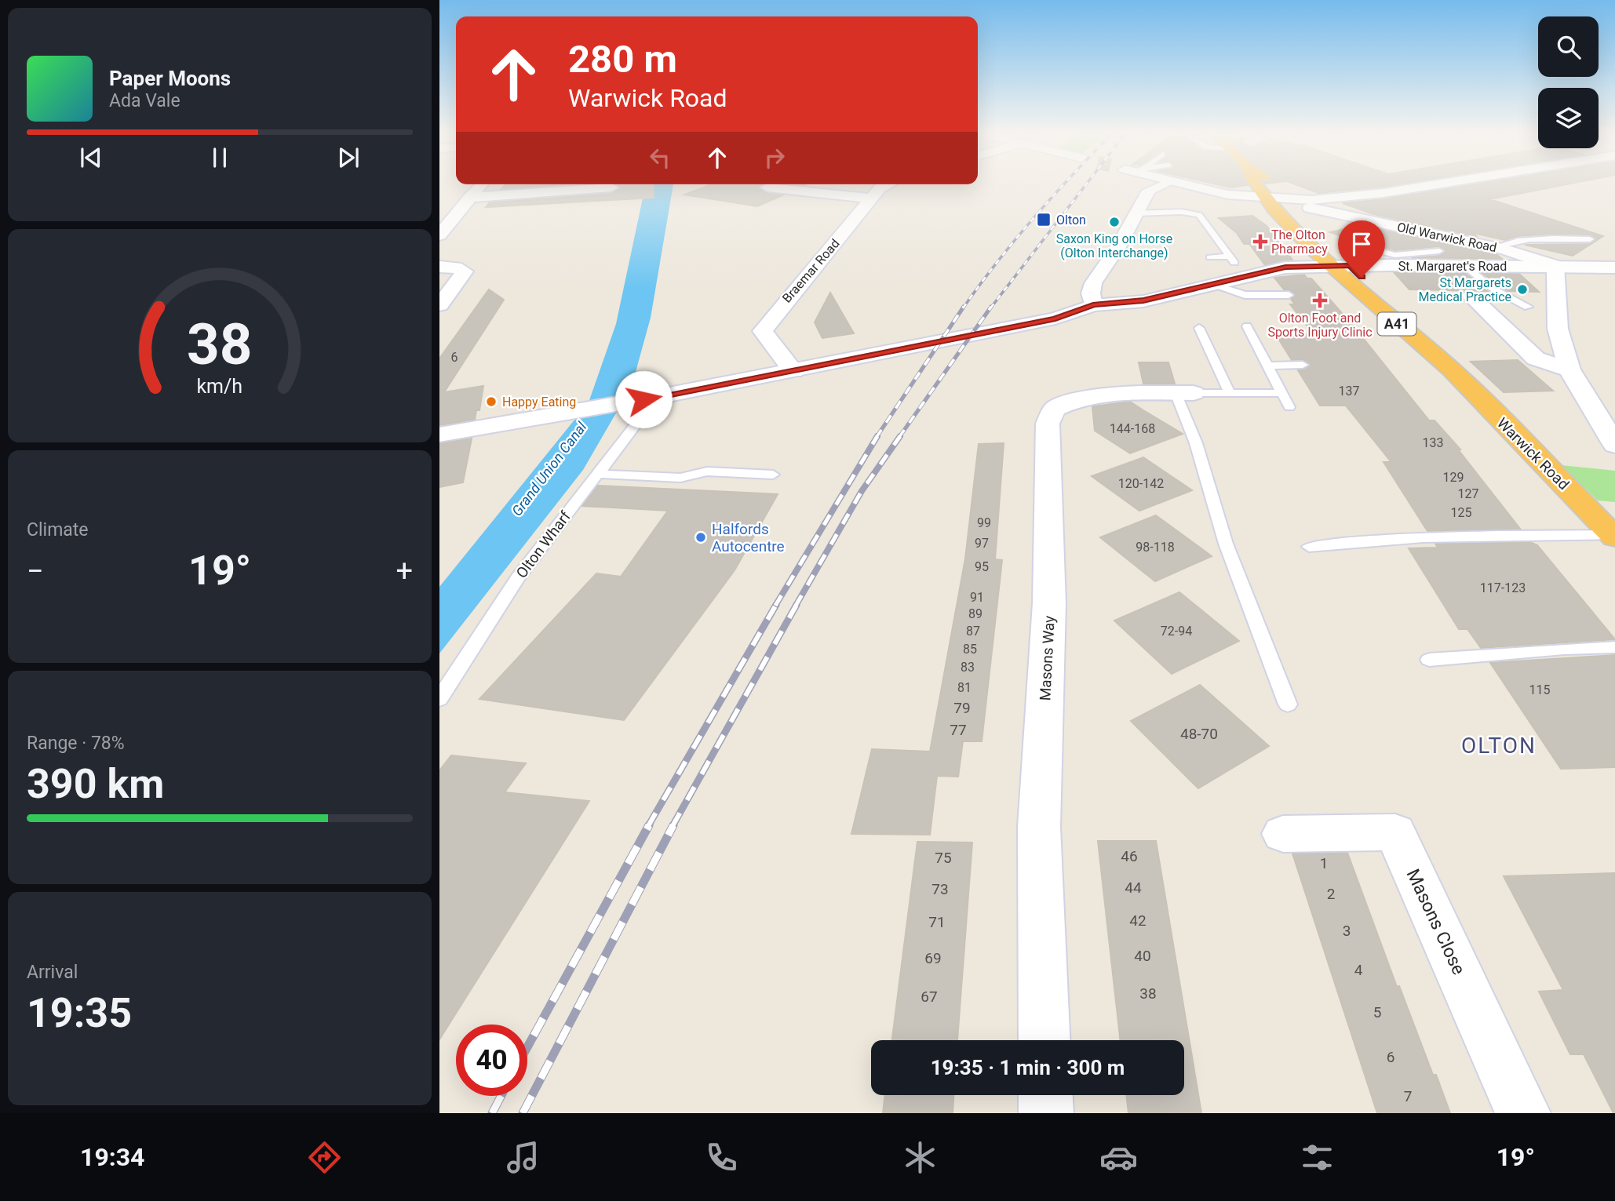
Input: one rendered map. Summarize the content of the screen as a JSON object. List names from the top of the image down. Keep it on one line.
{"streets":{"highway":["A41","Warwick Road"],"street":["Old Warwick Road","St. Margaret's Road","Braemar Road","Masons Way","Masons Close"],"lane":["Olton Wharf"]},"crossings":[["Old Warwick Road","St. Margaret's Road"],["St. Margaret's Road","Warwick Road"]],"districts":["OLTON"],"water":["Grand Union Canal"],"places":{"transit":["Olton"],"other":["Saxon King on Horse (Olton Interchange)","St Margarets Medical Practice","Happy Eating","Halfords Autocentre"],"health":["The Olton Pharmacy","Olton Foot and Sports Injury Clinic"]},"house_numbers":["6","137","144-168","133","129","120-142","127","125","99","97","98-118","95","117-123","91","89","87","72-94","85","83","81","115","79","77","48-70","46","75","1","44","73","2","42","71","3","40","69","4","38","67","5","6","7"],"page":{"turn":["280 m","Warwick Road"],"song":["Paper Moons","Ada Vale"],"tile":["Climate",["Range · 78%","390 km"],["Arrival","19:35"]],"heat":["−","19°","+"],"limit":"40","trip":"19:35 · 1 min · 300 m","tabs":["19:34","19°"],"gauge":["38","km/h"]}}
